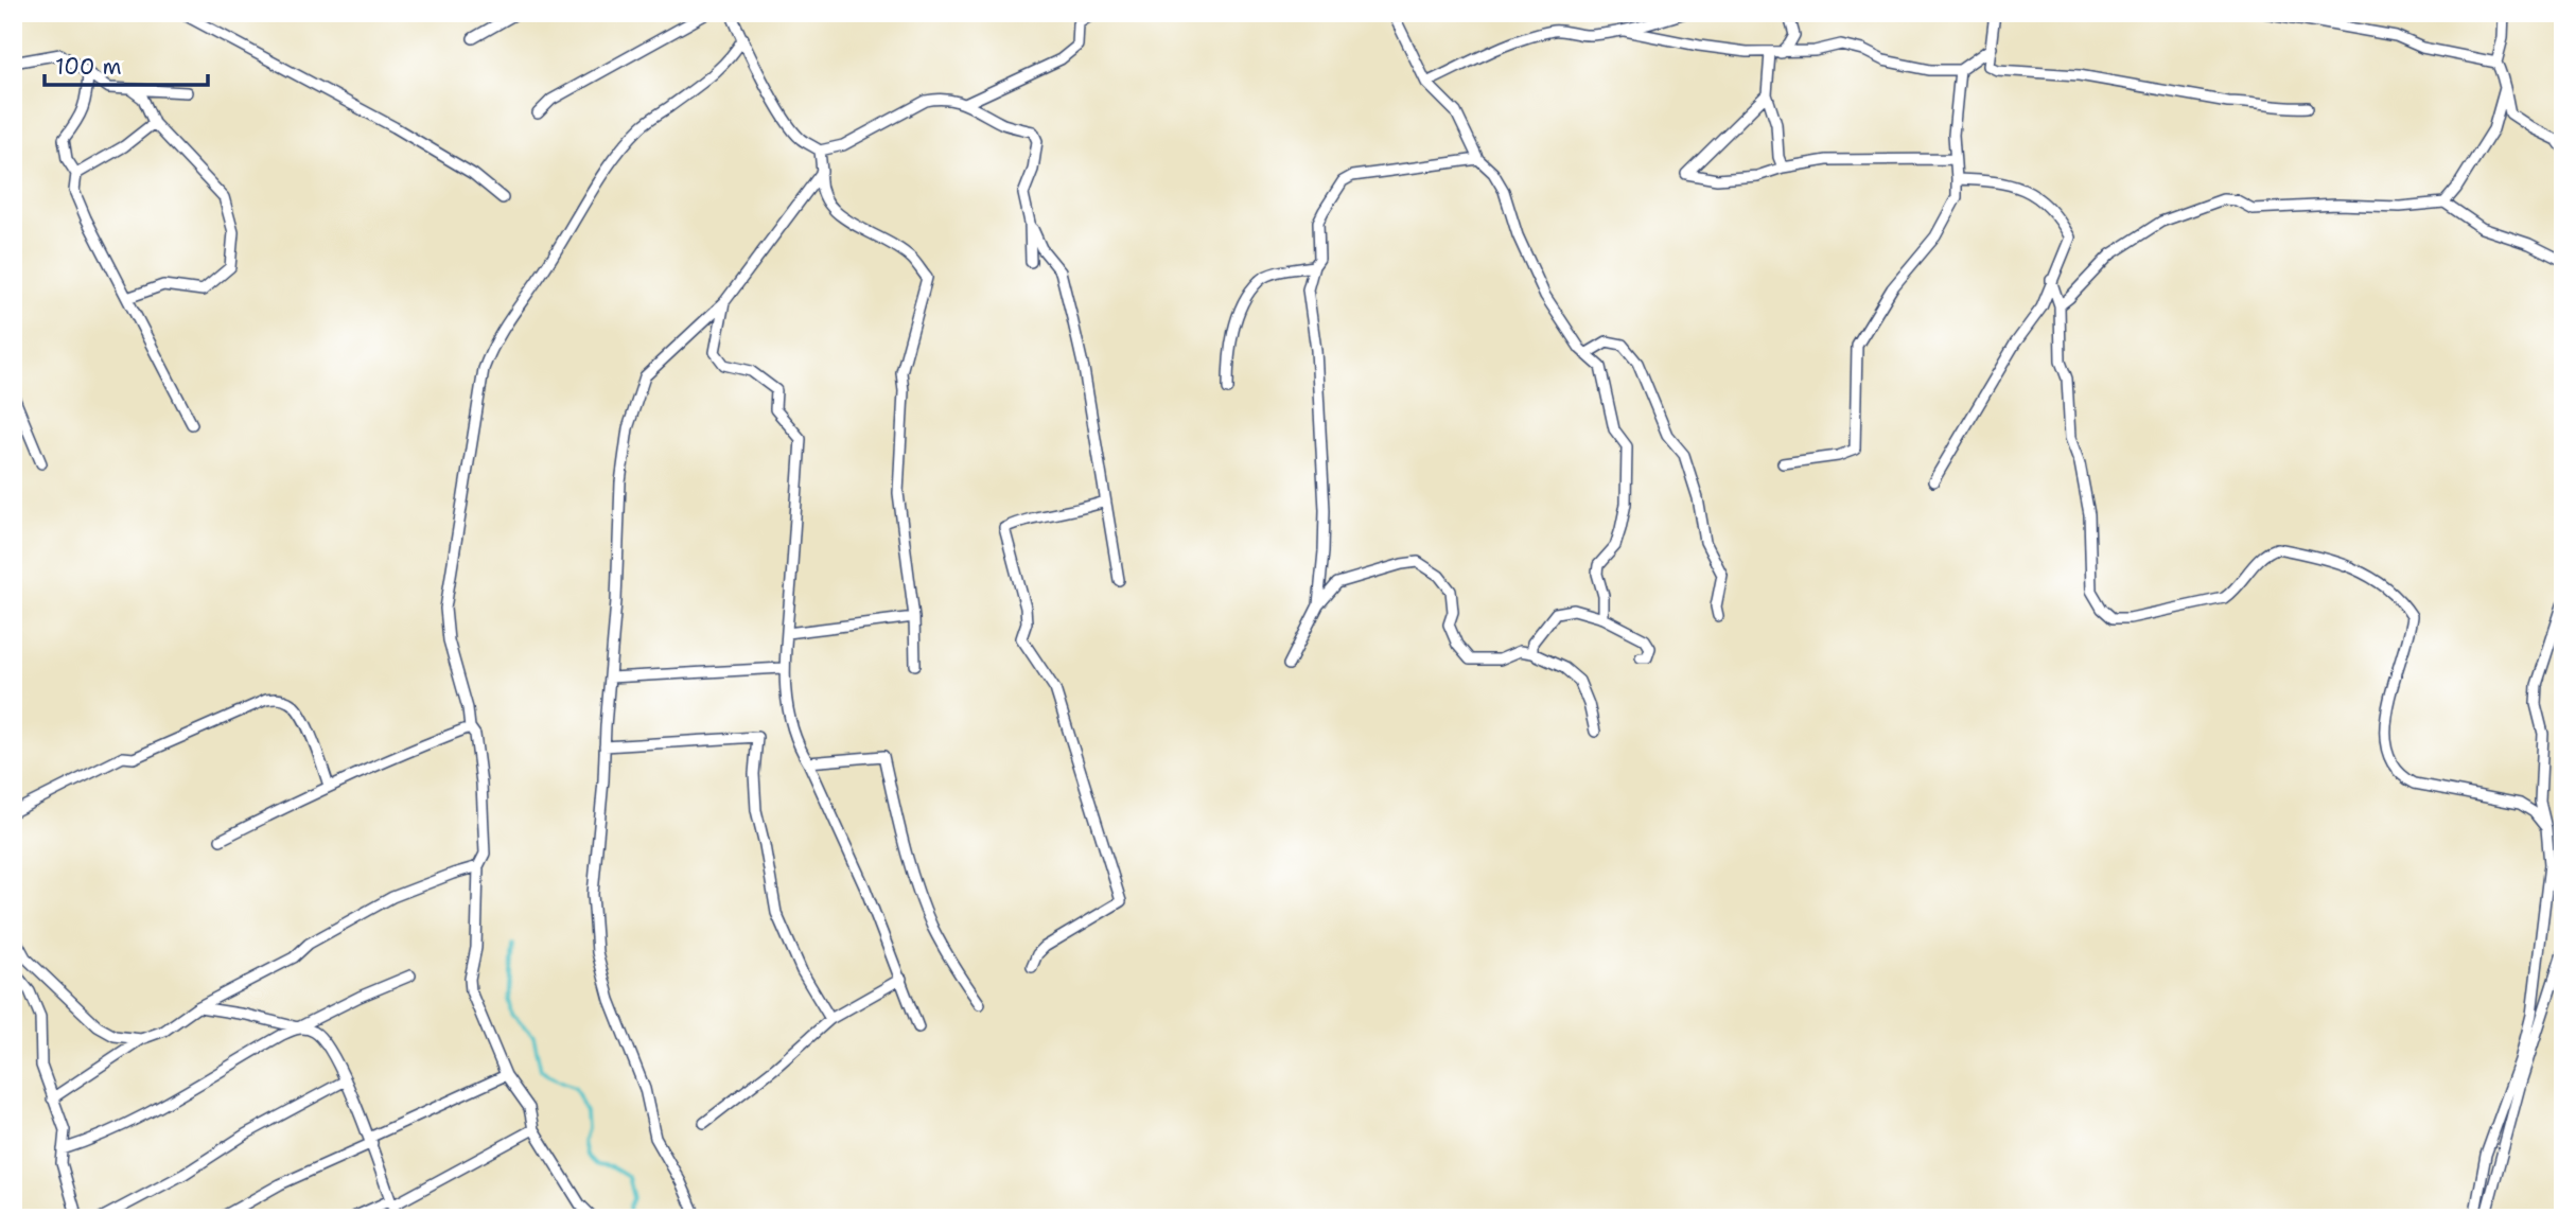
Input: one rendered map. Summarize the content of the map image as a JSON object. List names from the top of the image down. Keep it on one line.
{"scale_bar":"100 m"}
